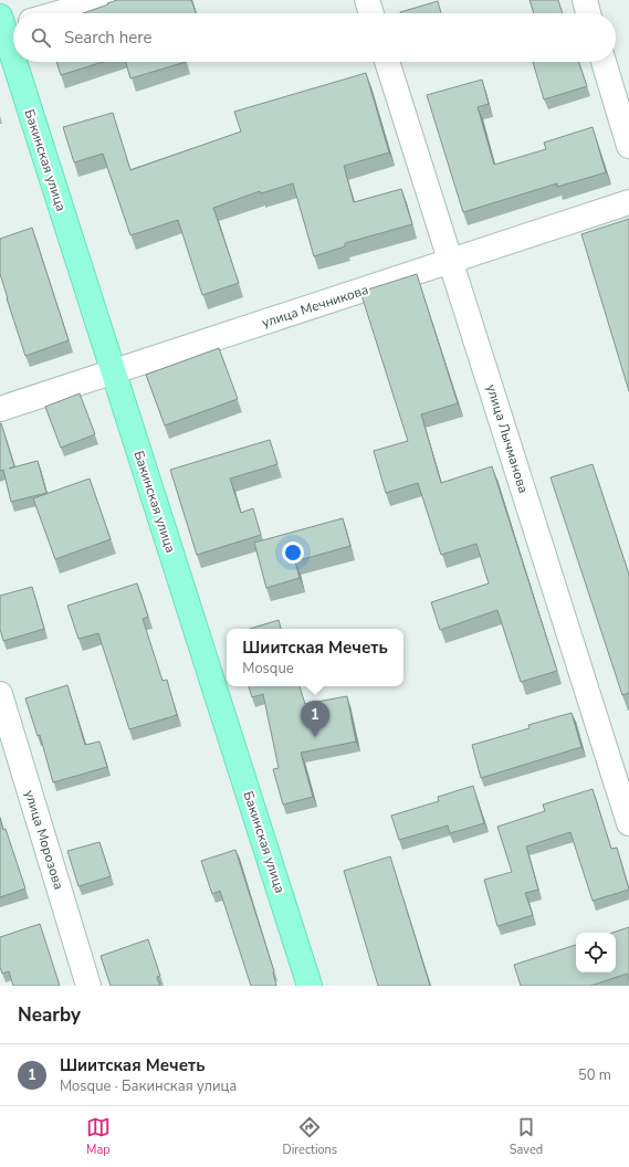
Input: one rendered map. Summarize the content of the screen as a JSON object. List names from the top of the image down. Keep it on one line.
{"streets":{"main road":["Бакинская улица"],"street":["улица Мечникова","улица Лычманова","улица Морозова"]},"crossings":[["Бакинская улица","улица Мечникова"],["улица Мечникова","улица Лычманова"]],"page":{"search":"Search here","popup":["Шиитская Мечеть","Mosque"],"pins":"1","heading":"Nearby","list":[{"mark":"1","name":"Шиитская Мечеть","note":"Mosque · Бакинская улица","value":"50 m"}],"nav":["Map","Directions","Saved"]}}
